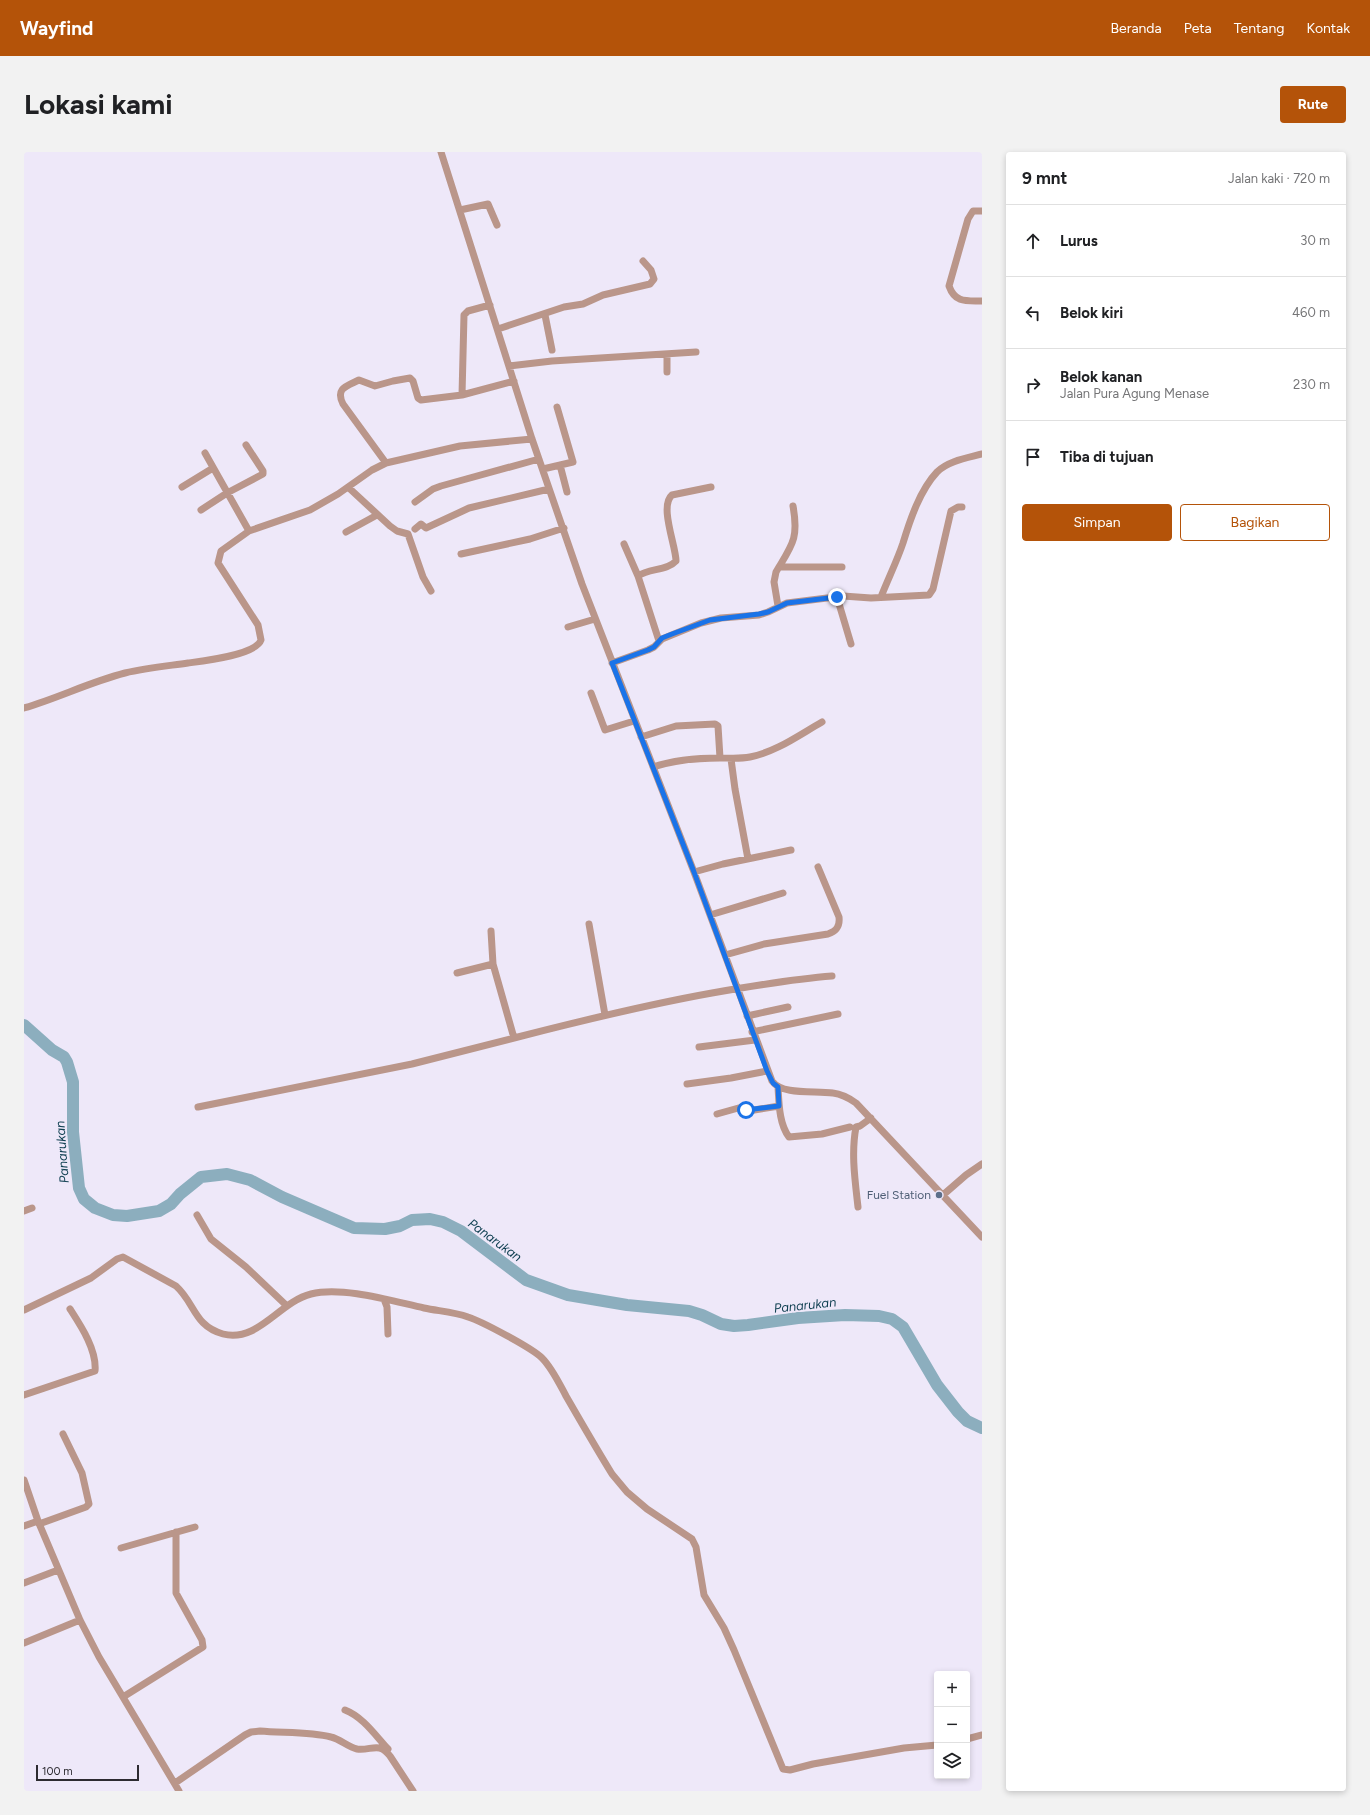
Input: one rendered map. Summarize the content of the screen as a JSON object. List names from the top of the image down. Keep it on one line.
{"water":["Panarukan"],"places":["Fuel Station"],"scale_bar":"100 m","page":{"header":"Wayfind","nav":["Beranda","Peta","Tentang","Kontak"],"buttons":["Rute",["Simpan","Bagikan"]],"title":"Lokasi kami","heading":["9 mnt","Jalan kaki · 720 m"],"list":[["Lurus","30 m"],["Belok kiri","460 m"],["Belok kanan","Jalan Pura Agung Menase","230 m"],"Tiba di tujuan"],"map_buttons":["+","−"],"scale":"100 m"}}
